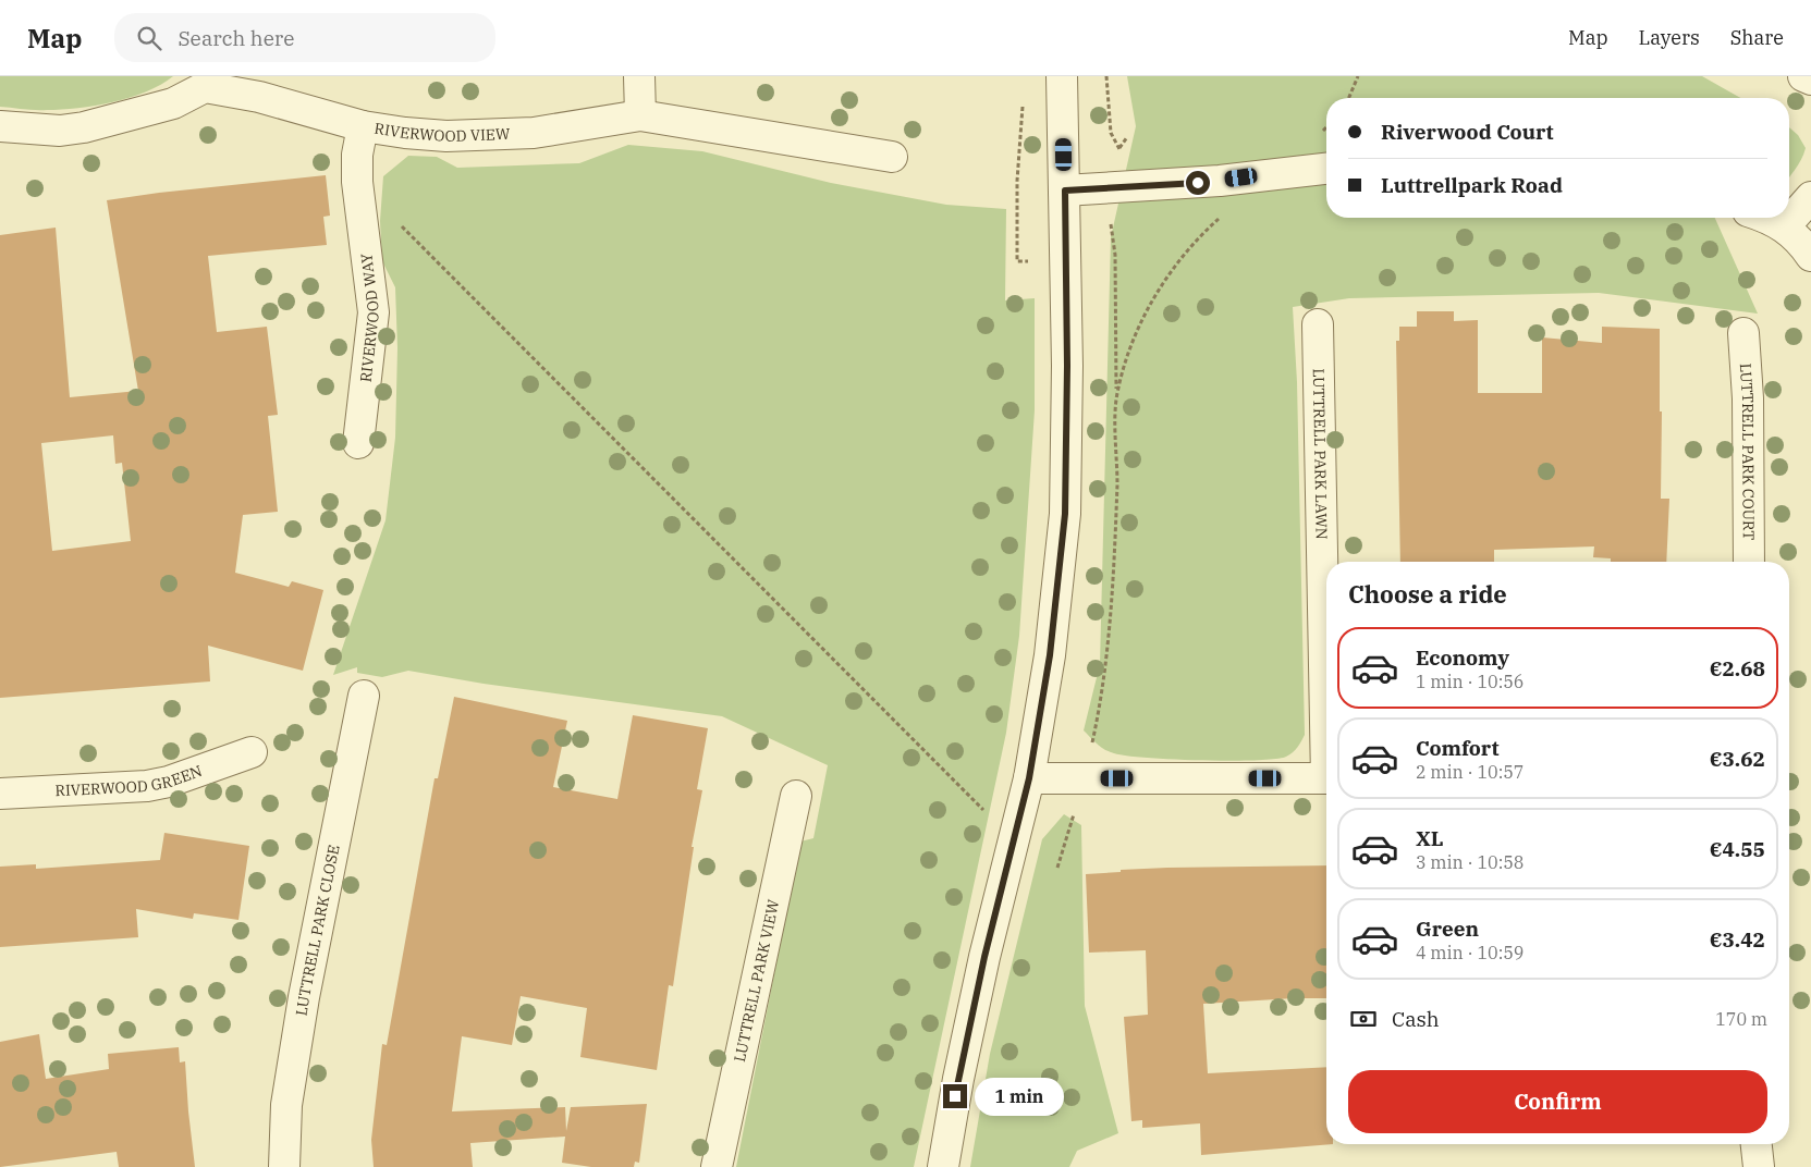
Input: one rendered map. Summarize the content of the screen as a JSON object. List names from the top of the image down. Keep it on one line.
{"streets":{"street":["RIVERWOOD VIEW","RIVERWOOD WAY","LUTTRELL PARK COURT","LUTTRELL PARK LAWN","RIVERWOOD GREEN","LUTTRELL PARK CLOSE","LUTTRELL PARK VIEW"]},"crossings":[["RIVERWOOD VIEW","RIVERWOOD WAY"]],"page":{"header":"Map","search":"Search here","nav":["Map","Layers","Share"],"banner":["Riverwood Court","Luttrellpark Road"],"heading":"Choose a ride","list":[{"name":"Economy","note":"1 min · 10:56","value":"€2.68"},{"name":"Comfort","note":"2 min · 10:57","value":"€3.62"},{"name":"XL","note":"3 min · 10:58","value":"€4.55"},{"name":"Green","note":"4 min · 10:59","value":"€3.42"}],"pay":["Cash","170 m"],"buttons":"Confirm","bubble":"1 min"}}
